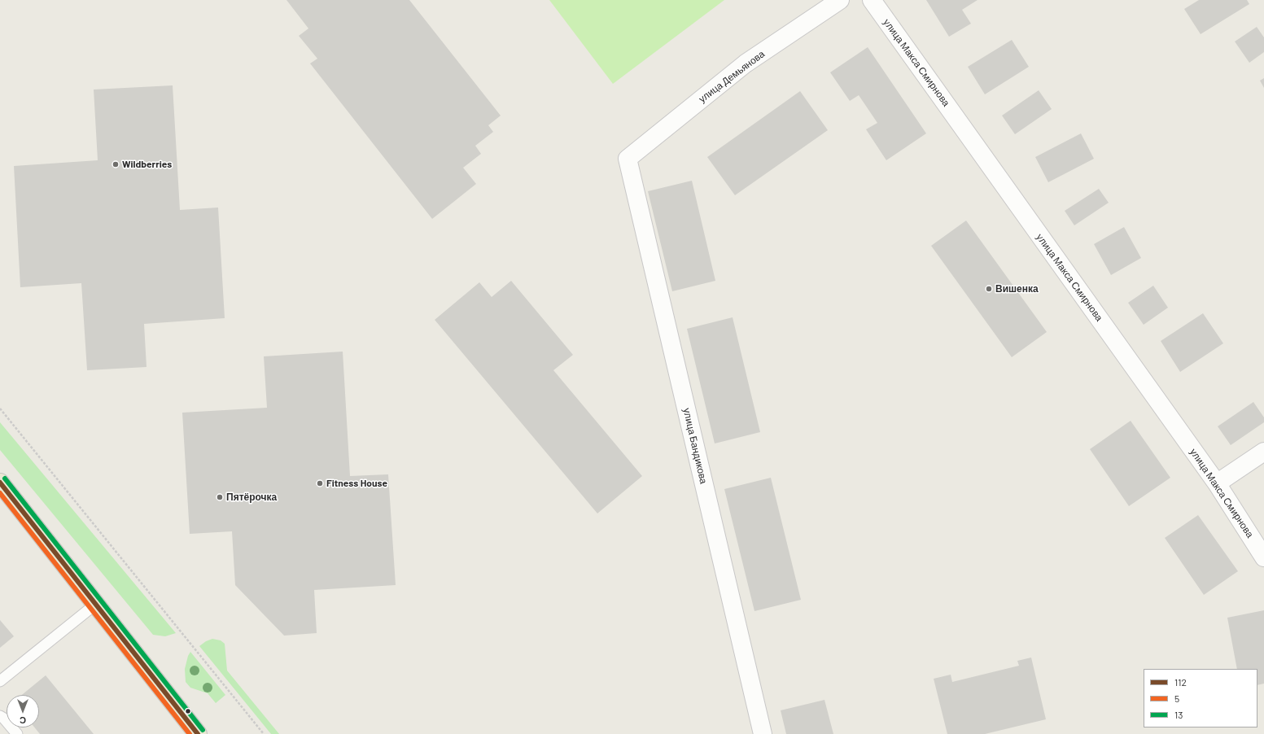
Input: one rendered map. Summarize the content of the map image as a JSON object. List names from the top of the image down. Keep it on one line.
{"streets":{"street":["улица Макса Смирнова","улица Демьянова","улица Бандикова"]},"crossings":[["улица Демьянова","улица Бандикова"]],"places":["Wildberries","Вишенка","Fitness House","Пятёрочка"],"lines":["transit line 13","transit line 112","transit line 5"],"legend":["112","5","13"],"north":"bottom"}
